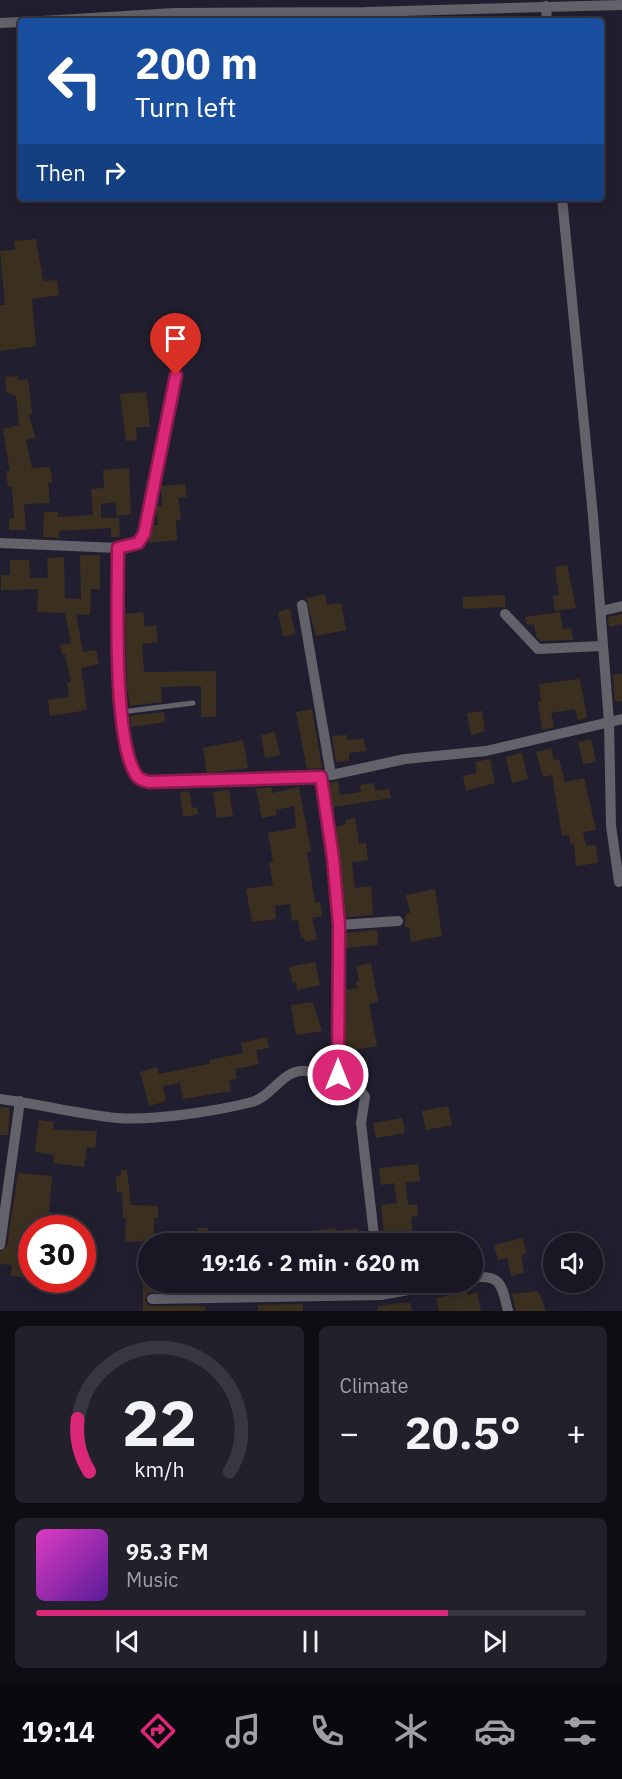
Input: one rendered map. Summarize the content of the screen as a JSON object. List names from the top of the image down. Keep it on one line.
{"page":{"turn":["200 m","Turn left"],"then":"Then","limit":"30","trip":"19:16 · 2 min · 620 m","tile":"Climate","heat":["−","20.5°","+"],"song":["95.3 FM","Music"],"tabs":"19:14","gauge":["22","km/h"]}}
